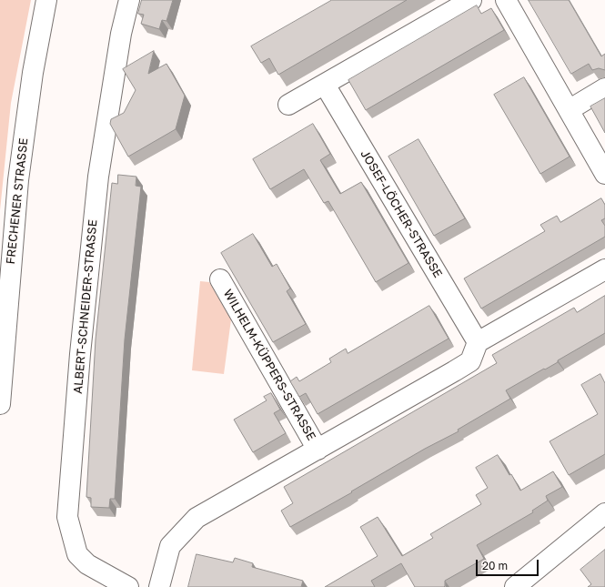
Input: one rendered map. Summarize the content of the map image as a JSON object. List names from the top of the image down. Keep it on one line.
{"streets":{"street":["FRECHENER STRASSE","JOSEF-LÖCHER-STRASSE","ALBERT-SCHNEIDER-STRASSE","WILHELM-KÜPPERS-STRASSE"]},"crossings":[["JOSEF-LÖCHER-STRASSE","WILHELM-KÜPPERS-STRASSE"]],"scale_bar":"20 m"}
